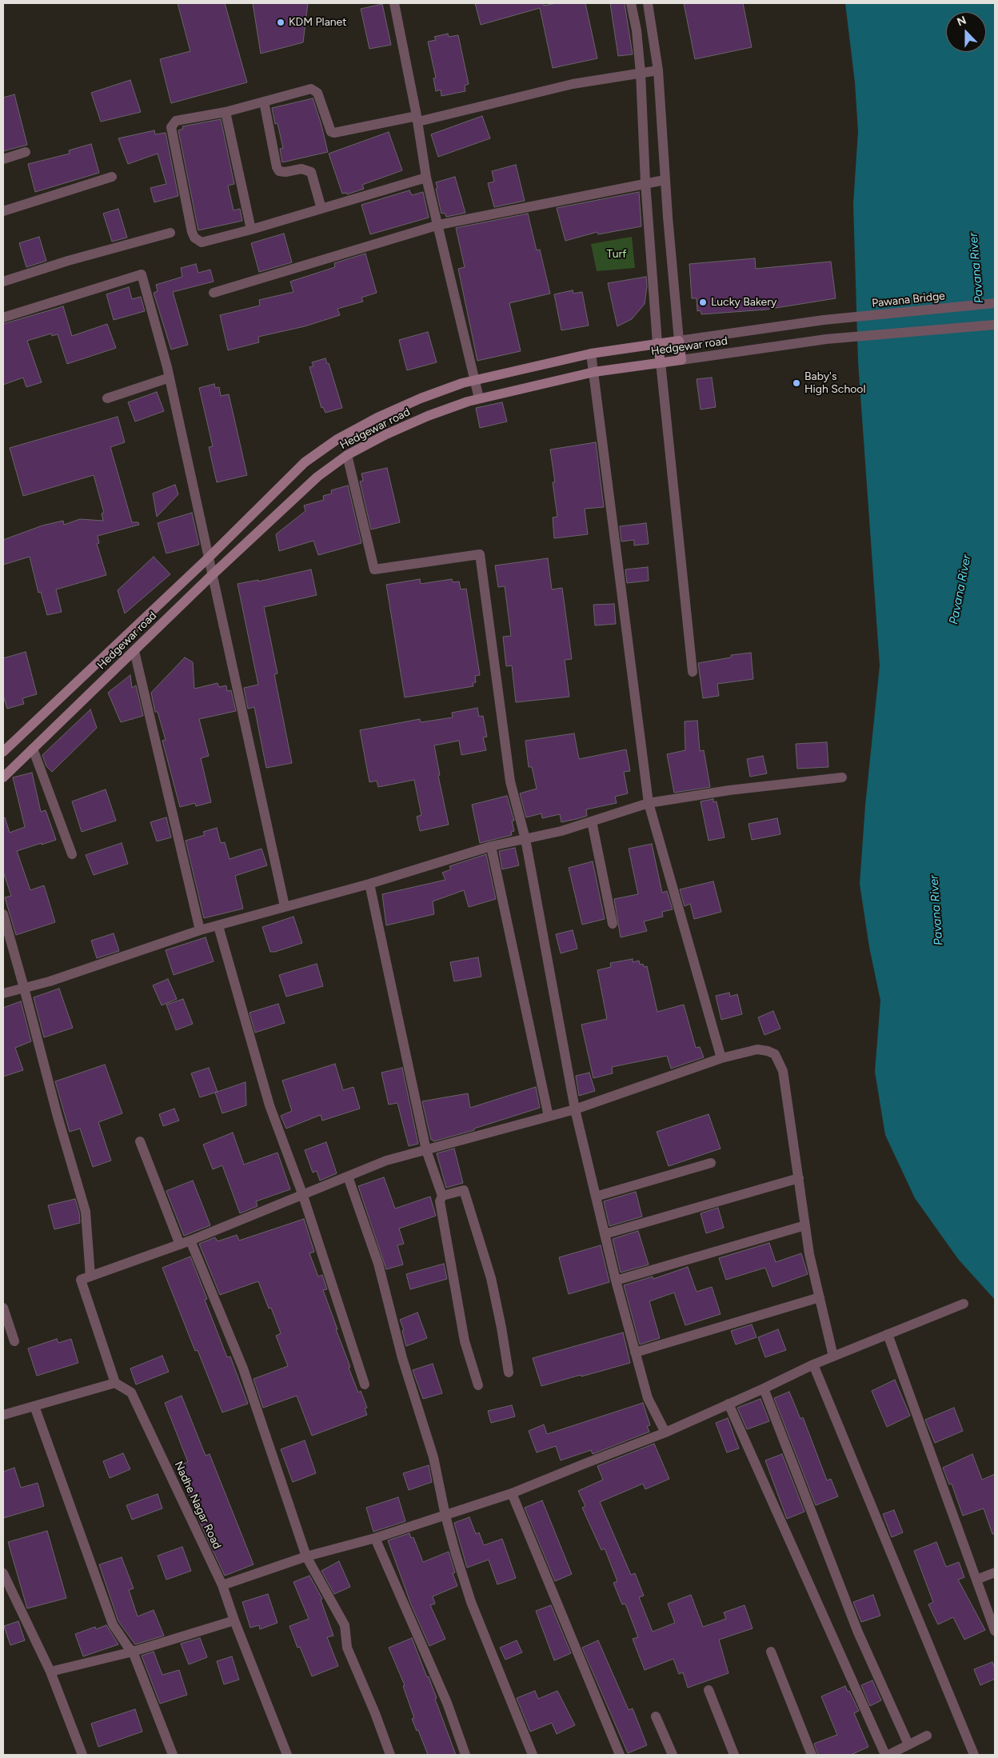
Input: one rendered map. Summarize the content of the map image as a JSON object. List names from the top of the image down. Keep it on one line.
{"streets":{"main road":["Hedgewar road"],"street":["Pawana Bridge","Nadhe Nagar Road"]},"crossings":[["Pawana Bridge","Hedgewar road"]],"water":["Pavana River"],"parks":["Turf"],"places":["KDM Planet","Lucky Bakery","Baby's High School"],"north":"top"}
